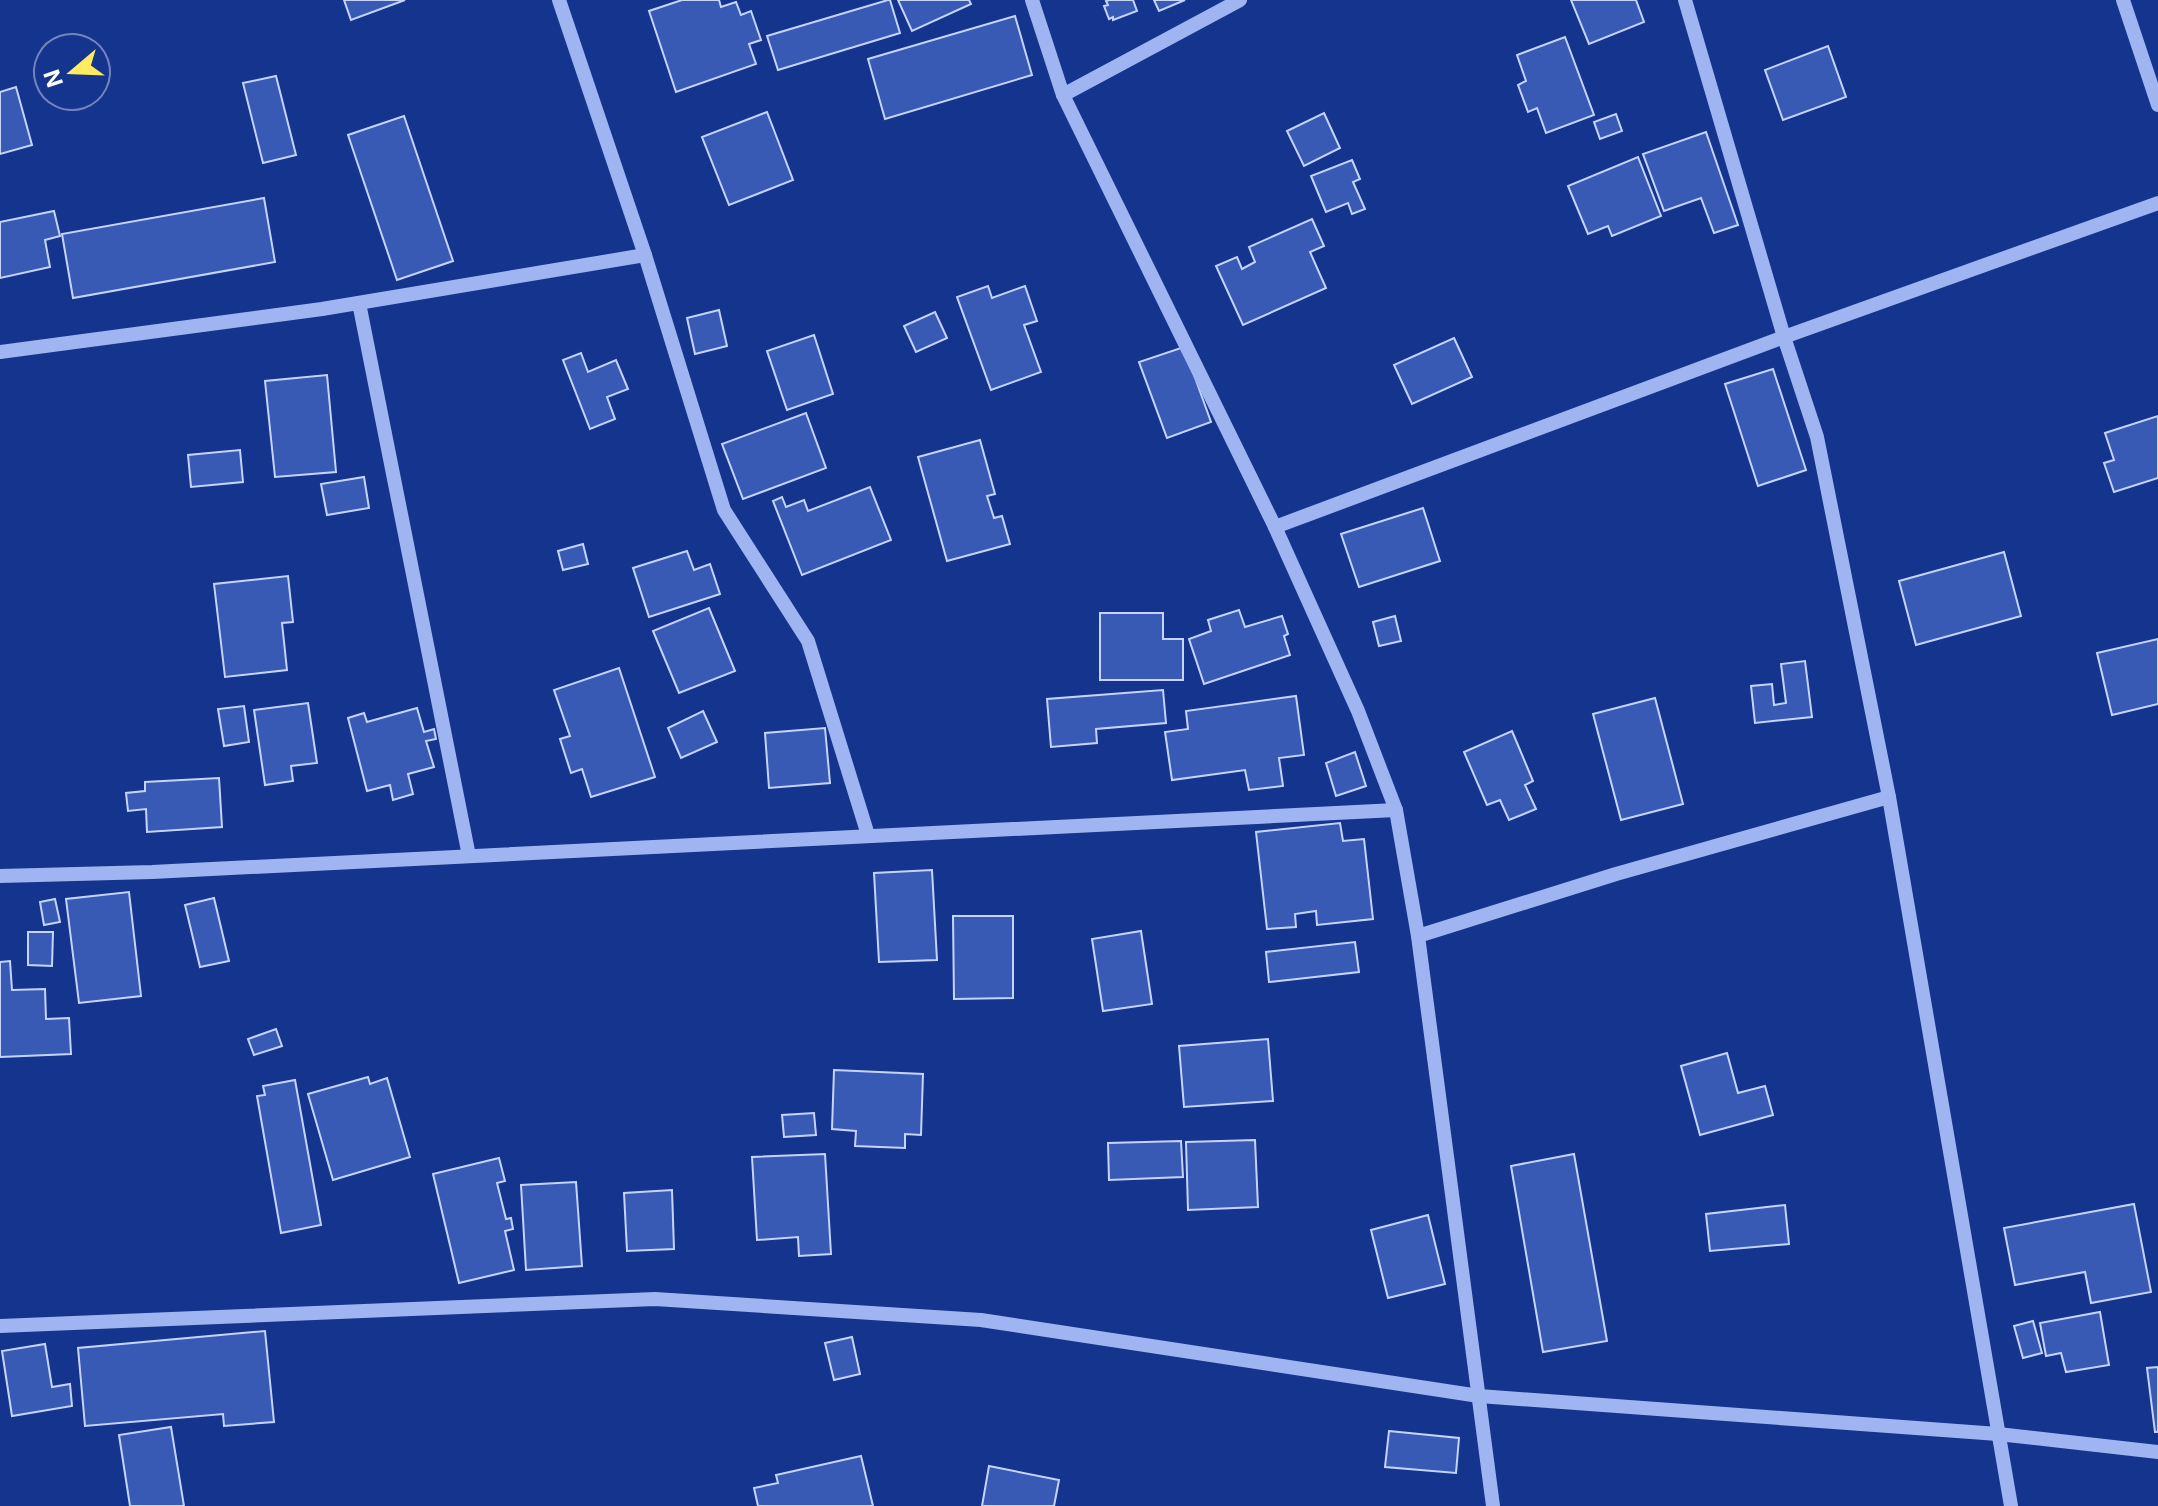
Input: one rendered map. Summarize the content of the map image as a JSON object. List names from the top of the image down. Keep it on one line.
{"north":"left"}
